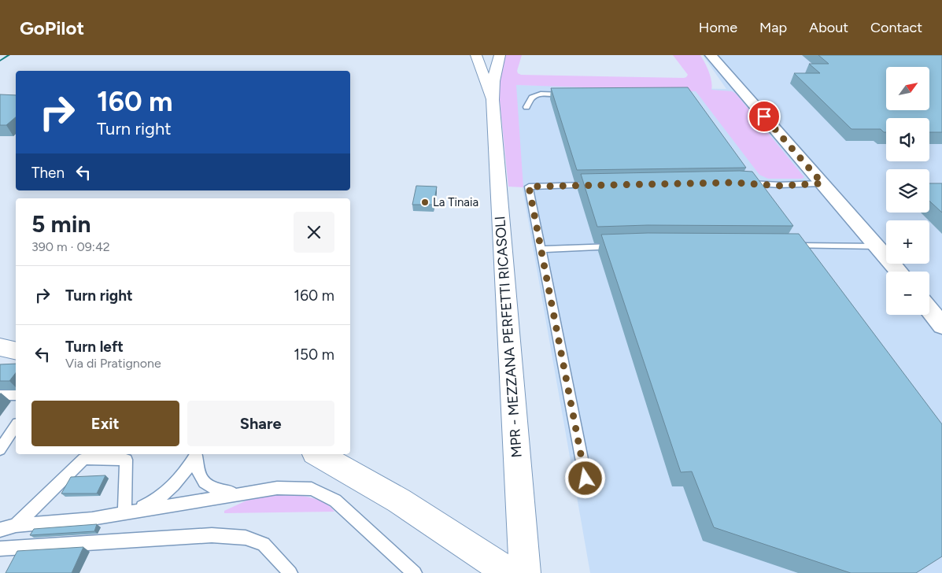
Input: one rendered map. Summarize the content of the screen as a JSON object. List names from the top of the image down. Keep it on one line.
{"streets":{"main road":["MPR - MEZZANA PERFETTI RICASOLI"]},"places":["La Tinaia"],"north":"top right","page":{"header":"GoPilot","nav":["Home","Map","About","Contact"],"map_buttons":["+","−"],"turn":["160 m","Turn right"],"then":"Then","heading":["5 min","390 m · 09:42"],"list":[{"name":"Turn right","value":"160 m"},{"name":"Turn left","note":"Via di Pratignone","value":"150 m"}],"buttons":["Exit","Share"]}}
